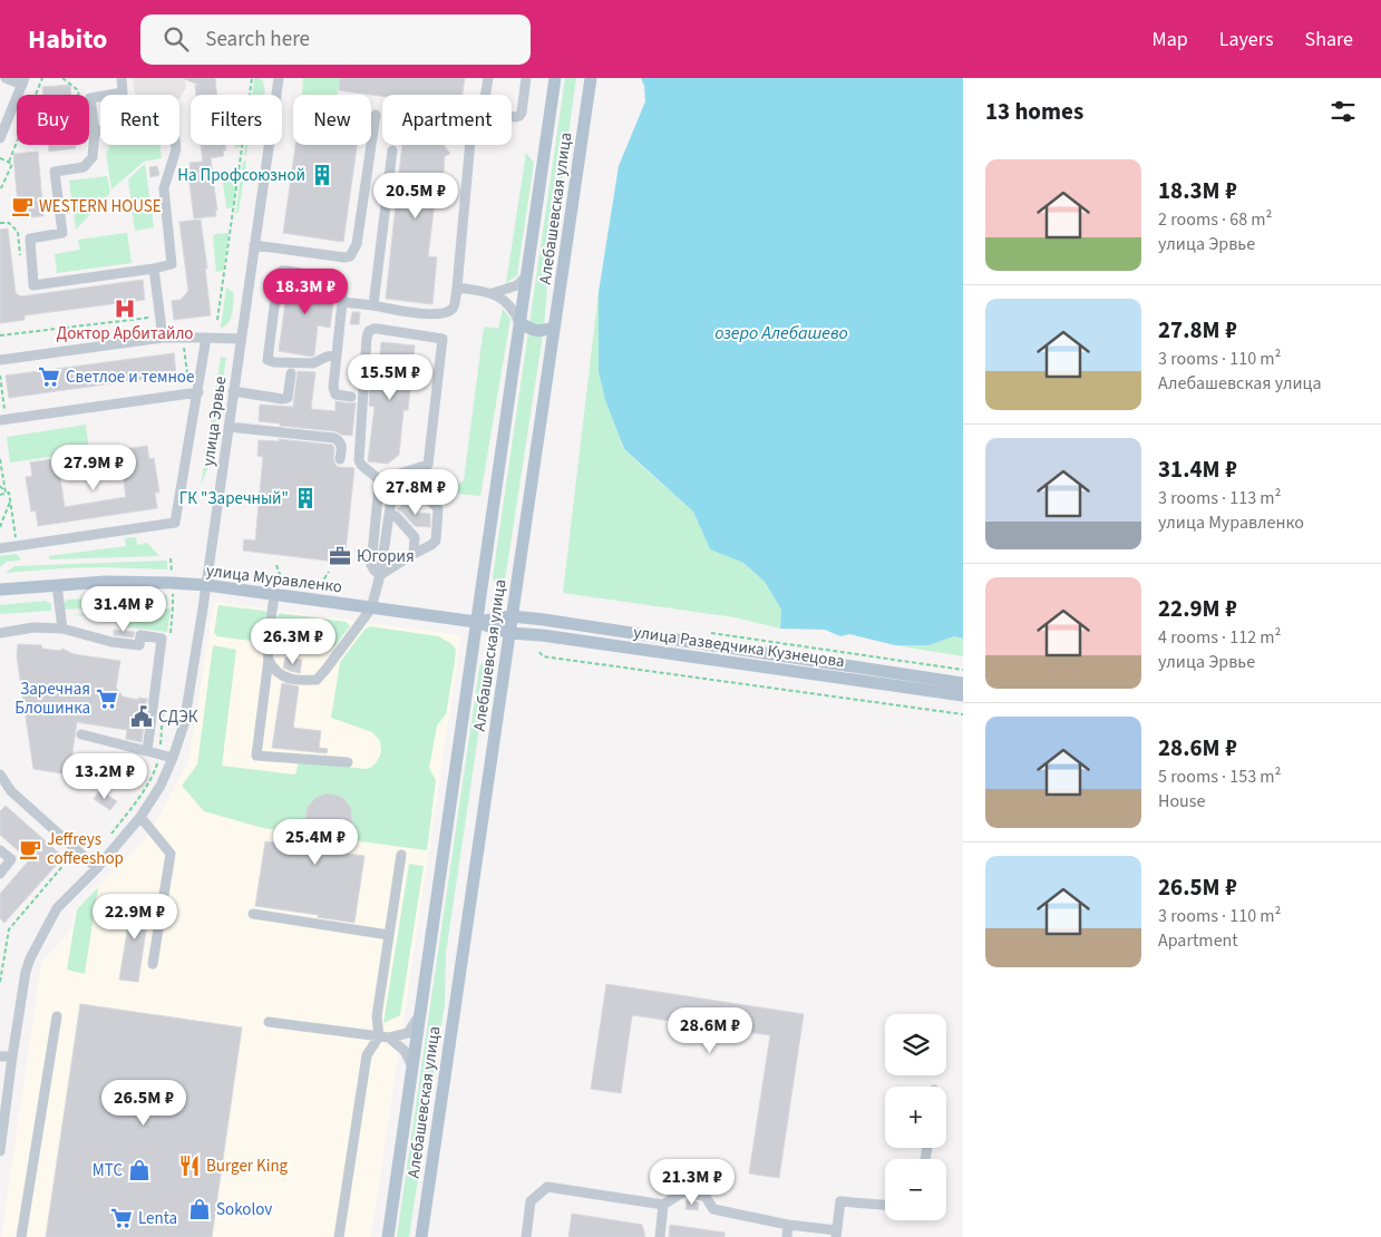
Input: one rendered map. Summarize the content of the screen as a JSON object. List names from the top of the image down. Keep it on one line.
{"streets":{"main road":["Алебашевская улица","улица Муравленко","улица Разведчика Кузнецова"],"street":["улица Эрвье"]},"crossings":[["Алебашевская улица","улица Муравленко"],["Алебашевская улица","улица Разведчика Кузнецова"],["улица Эрвье","улица Муравленко"],["улица Муравленко","улица Разведчика Кузнецова"]],"water":["озеро Алебашево"],"places":{"building":["На Профсоюзной","ГК \"Заречный\""],"cafe":["WESTERN HOUSE","Jeffreys coffeeshop"],"hospital":["Доктор Арбитайло"],"supermarket":["Светлое и темное","Заречная Блошинка","Lenta"],"office":["Югория"],"public building":["СДЭК"],"restaurant":["Burger King"],"shop":["МТС","Sokolov"]},"page":{"header":"Habito","search":"Search here","nav":["Map","Layers","Share"],"heading":"13 homes","chip":["Buy","Rent","Filters","New","Apartment"],"list":[{"name":"18.3M ₽","note":"2 rooms · 68 m² · улица Эрвье"},{"name":"27.8M ₽","note":"3 rooms · 110 m² · Алебашевская улица"},{"name":"31.4M ₽","note":"3 rooms · 113 m² · улица Муравленко"},{"name":"22.9M ₽","note":"4 rooms · 112 m² · улица Эрвье"},{"name":"28.6M ₽","note":"5 rooms · 153 m² · House"},{"name":"26.5M ₽","note":"3 rooms · 110 m² · Apartment"}],"price":["20.5M ₽","18.3M ₽","15.5M ₽","27.9M ₽","27.8M ₽","31.4M ₽","26.3M ₽","13.2M ₽","25.4M ₽","22.9M ₽","28.6M ₽","26.5M ₽","21.3M ₽"],"map_buttons":["+","−"]}}
